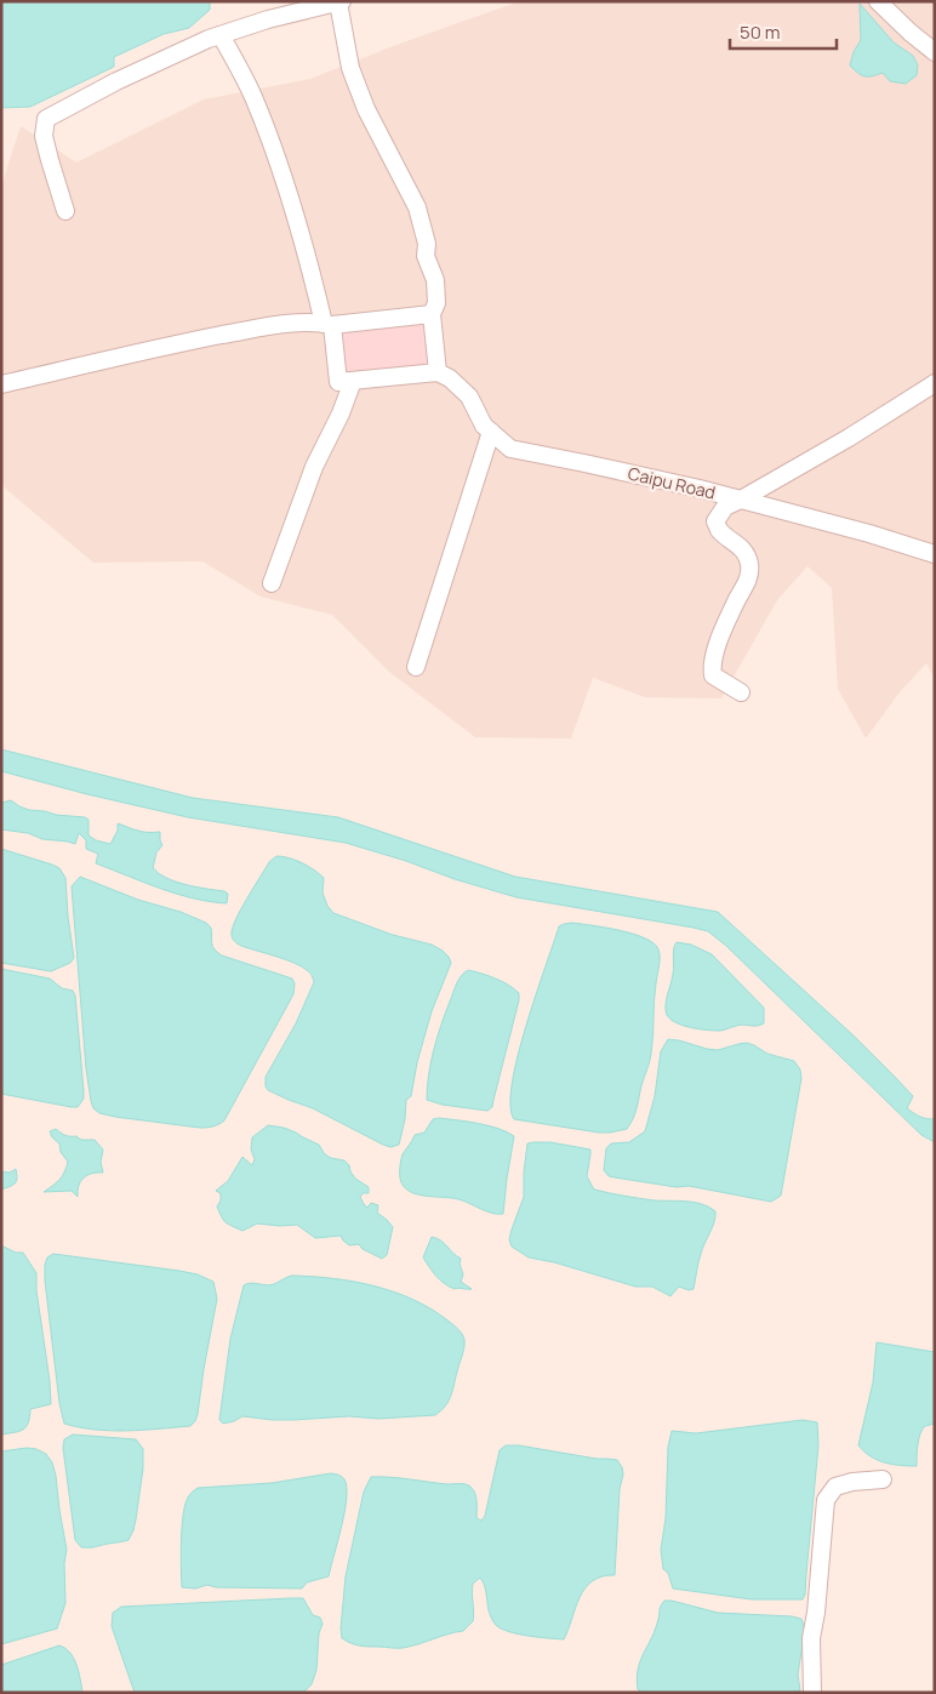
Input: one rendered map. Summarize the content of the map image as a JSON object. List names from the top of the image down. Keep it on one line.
{"streets":{"street":["Caipu Road"]},"scale_bar":"50 m"}
